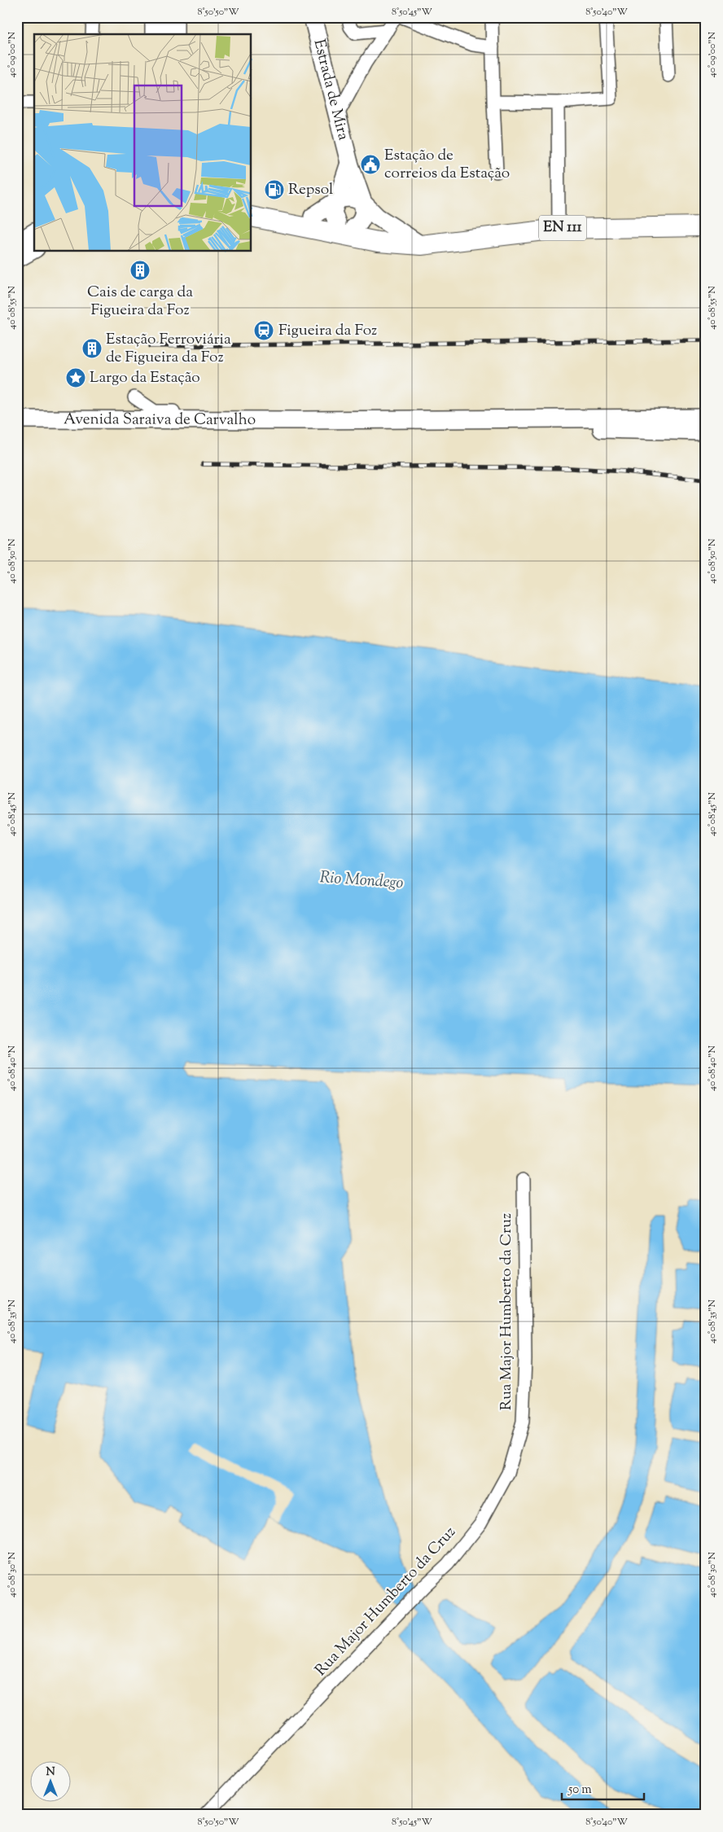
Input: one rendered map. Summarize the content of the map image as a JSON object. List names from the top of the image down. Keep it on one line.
{"streets":{"main road":["Estrada de Mira","EN 111","Avenida Saraiva de Carvalho"],"street":["Rua Major Humberto da Cruz"]},"crossings":[["Estrada de Mira","EN 111"]],"water":["Rio Mondego"],"places":{"public building":["Estação de correios da Estação"],"fuel station":["Repsol"],"building":["Cais de carga da Figueira da Foz","Estação Ferroviária de Figueira da Foz"],"station":["Figueira da Foz"],"place":["Largo da Estação"]},"scale_bar":"50 m","north":"top","coordinates":["8°50'50\"W","8°50'45\"W","8°50'40\"W","40°09'00\"N","40°08'55\"N","40°08'50\"N","40°08'45\"N","40°08'40\"N","40°08'35\"N","40°08'30\"N"]}
